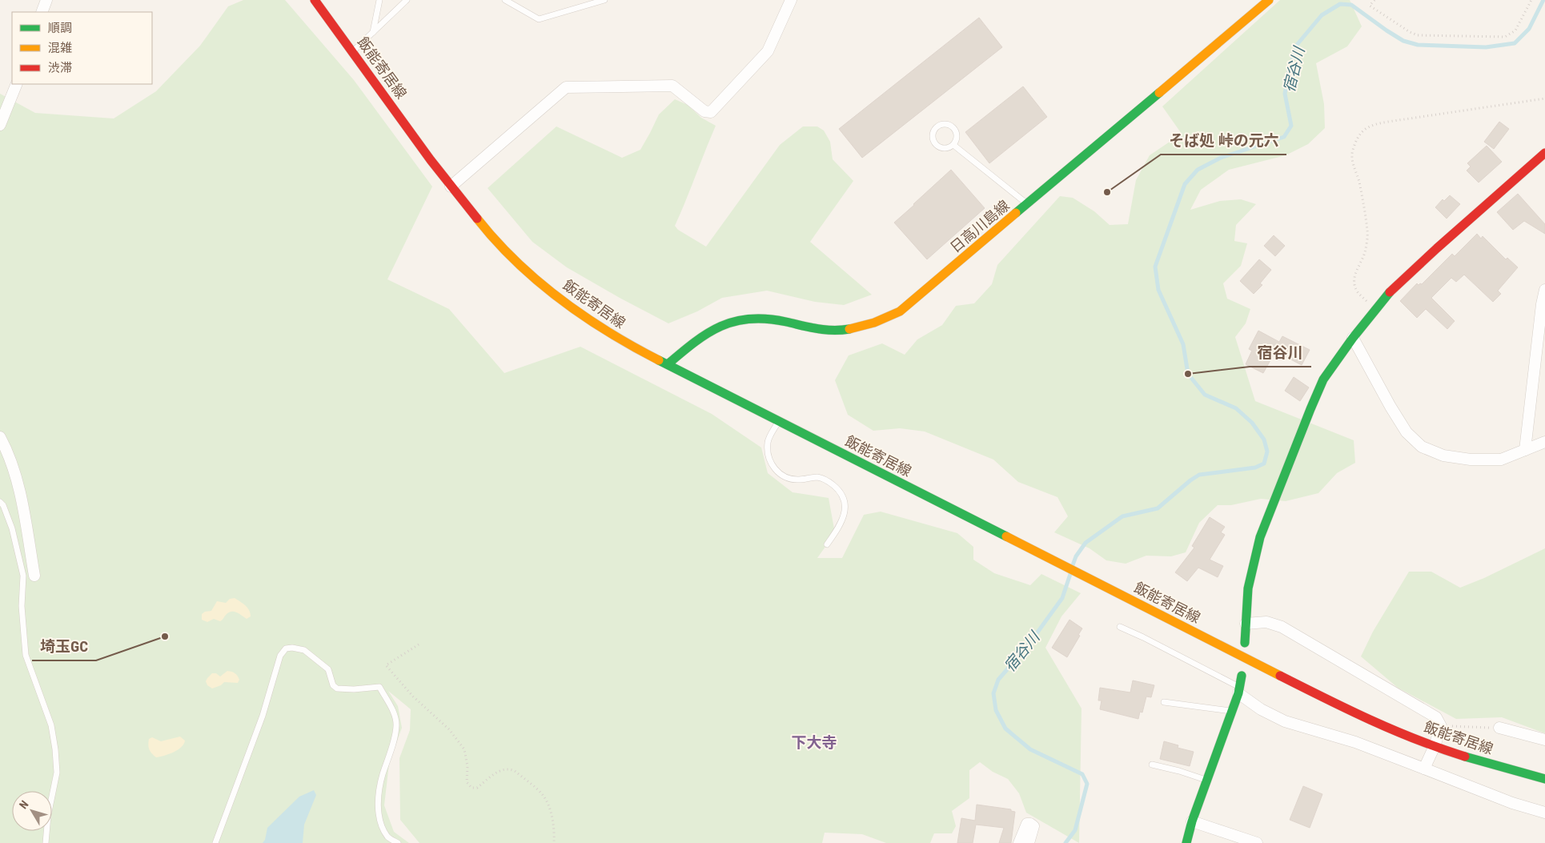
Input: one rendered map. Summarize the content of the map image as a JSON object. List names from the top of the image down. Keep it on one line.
{"streets":{"main road":["飯能寄居線","日高川島線"]},"crossings":[["飯能寄居線","日高川島線"]],"districts":["下大寺"],"water":["宿谷川"],"places":["そば処 峠の元六","宿谷川","埼玉GC"],"legend":["順調","混雑","渋滞"],"north":"top left"}
